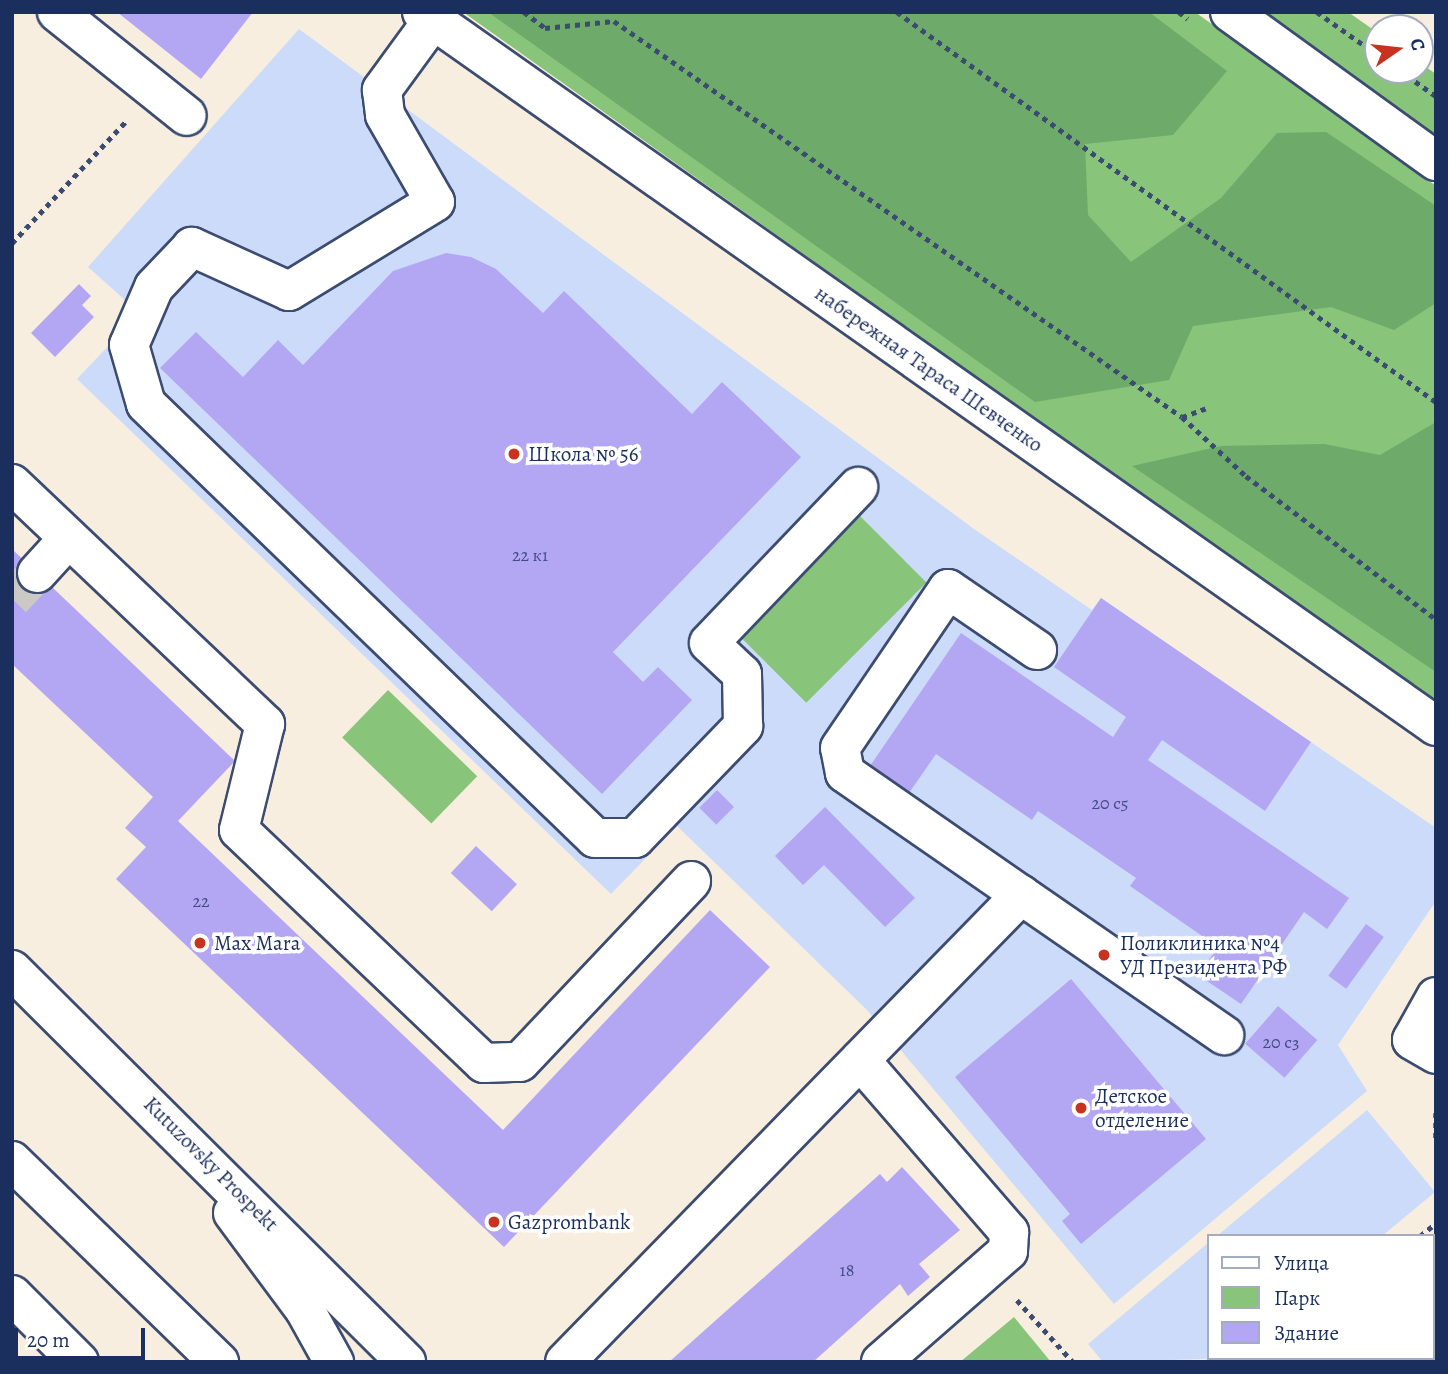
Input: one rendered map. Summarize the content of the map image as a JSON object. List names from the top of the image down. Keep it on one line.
{"streets":{"street":["набережная Тараса Шевченко","Kutuzovsky Prospekt"]},"places":["Школа № 56","Max Mara","Поликлиника №4 УД Президента РФ","Детское отделение","Gazprombank"],"house_numbers":["22 к1","20 c5","22","20 с3","18"],"legend":["Улица","Парк","Здание"],"scale_bar":"20 m","north":"right"}
